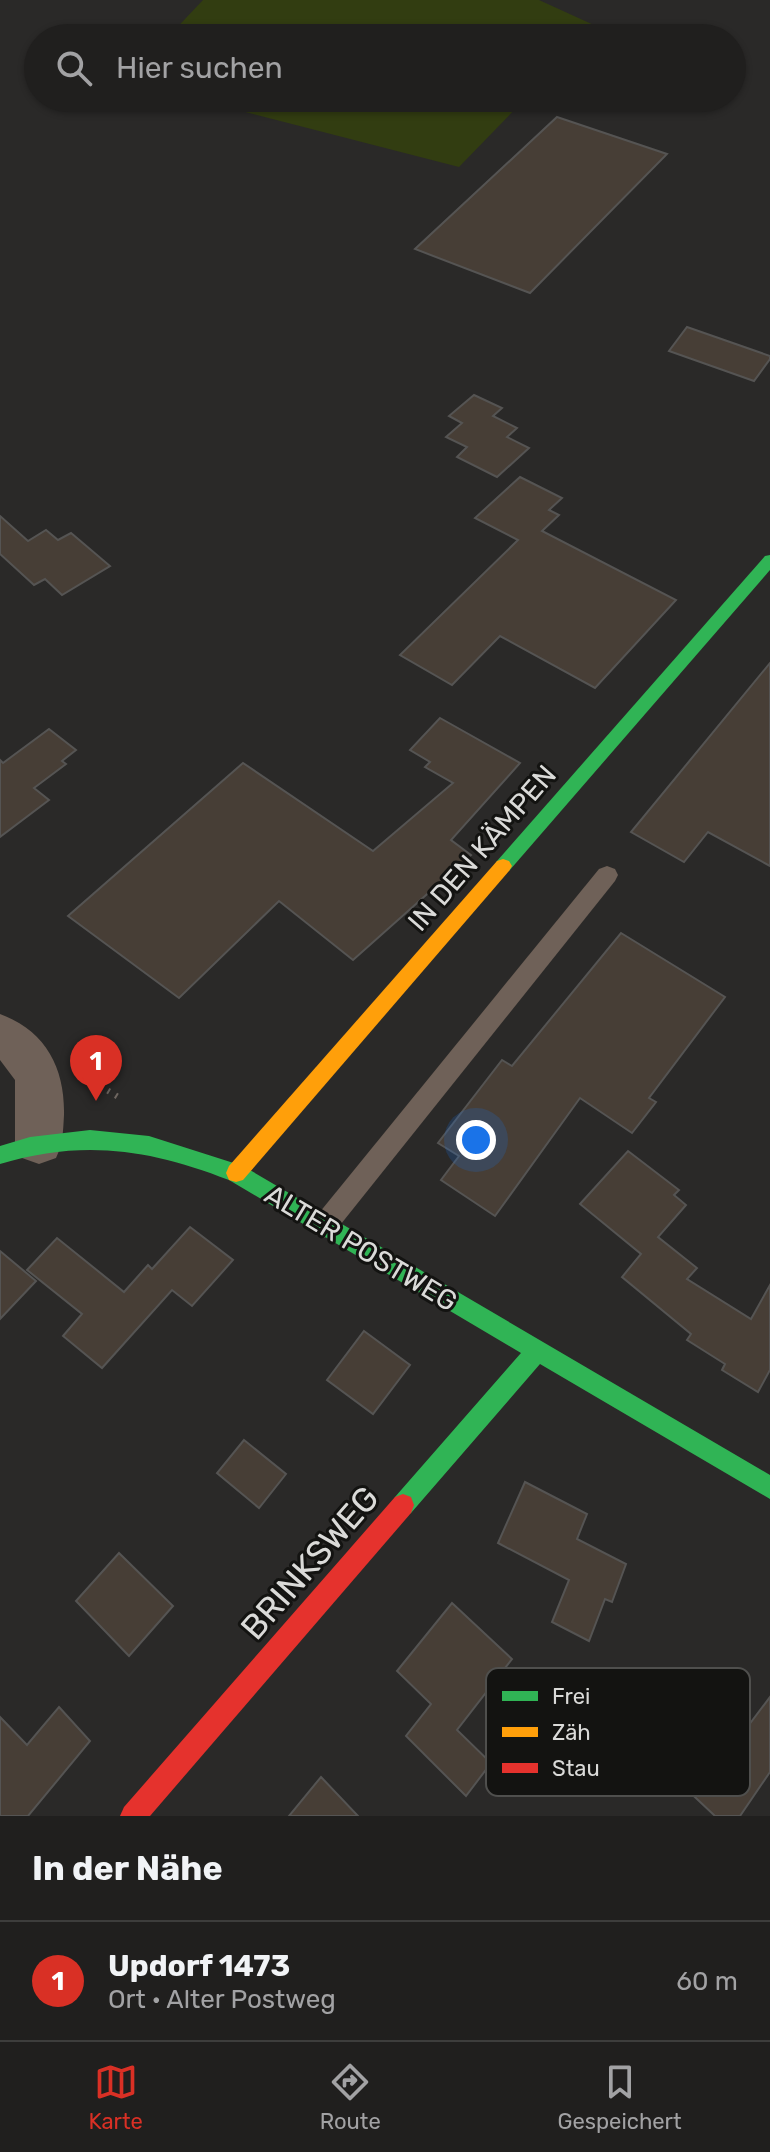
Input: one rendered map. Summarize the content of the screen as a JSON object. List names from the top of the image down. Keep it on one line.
{"streets":{"street":["IN DEN KÄMPEN","ALTER POSTWEG","BRINKSWEG"]},"crossings":[["IN DEN KÄMPEN","ALTER POSTWEG"],["ALTER POSTWEG","BRINKSWEG"]],"legend":["Frei","Zäh","Stau"],"page":{"search":"Hier suchen","pins":"1","heading":"In der Nähe","list":[{"mark":"1","name":"Updorf 1473","note":"Ort · Alter Postweg","value":"60 m"}],"nav":["Karte","Route","Gespeichert"]}}
